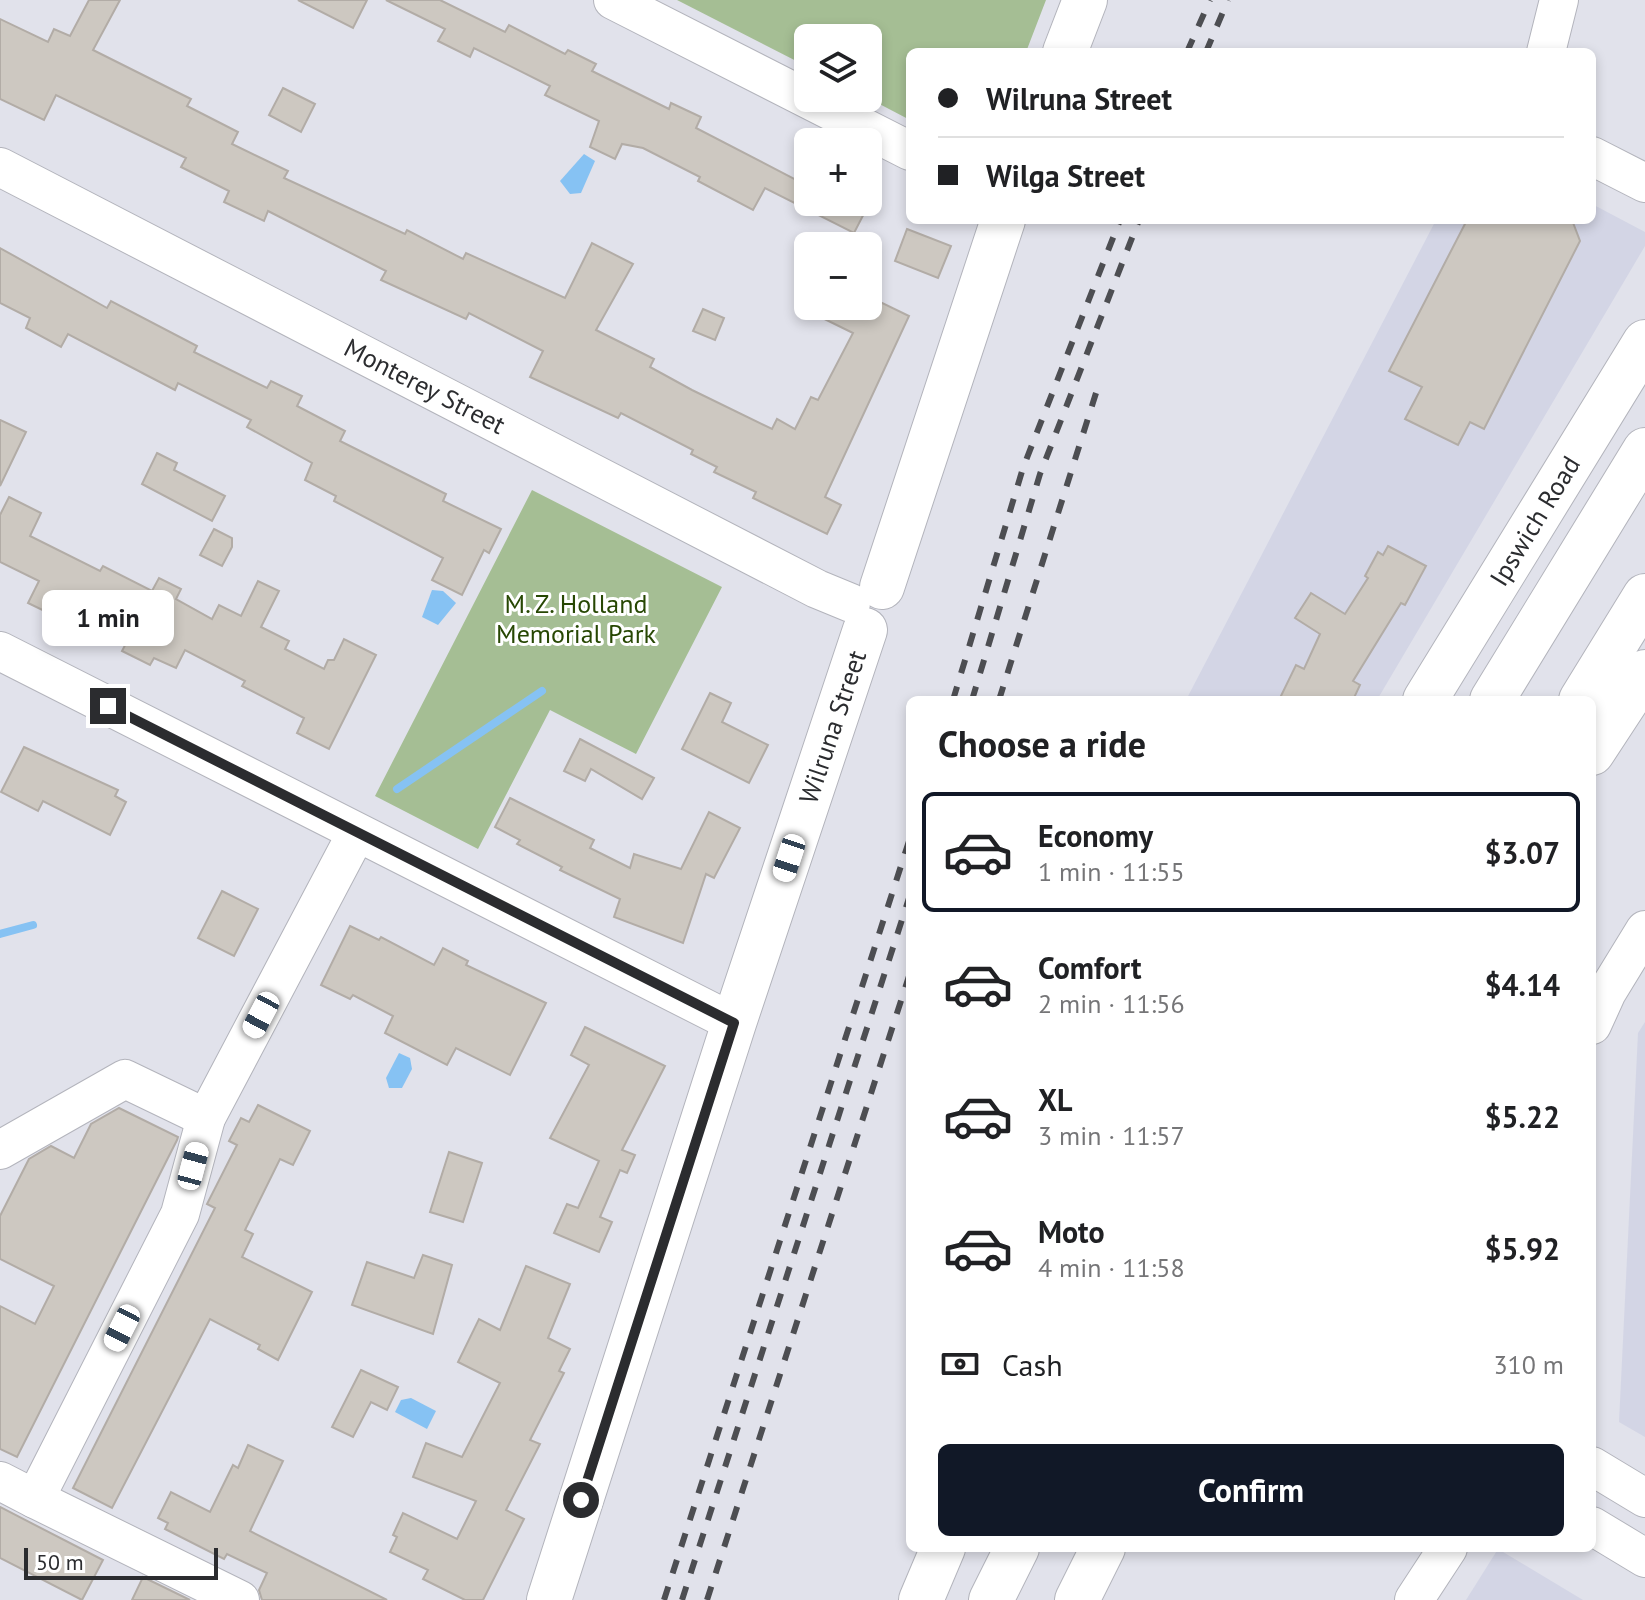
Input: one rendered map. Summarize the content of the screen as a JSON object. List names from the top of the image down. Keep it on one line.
{"streets":{"main road":["Ipswich Road","Wilruna Street"],"street":["Monterey Street"]},"crossings":[["Monterey Street","Wilruna Street"]],"parks":["M. Z. Holland Memorial Park"],"scale_bar":"50 m","page":{"map_buttons":["+","−"],"banner":["Wilruna Street","Wilga Street"],"bubble":"1 min","heading":"Choose a ride","list":[{"name":"Economy","note":"1 min · 11:55","value":"$3.07"},{"name":"Comfort","note":"2 min · 11:56","value":"$4.14"},{"name":"XL","note":"3 min · 11:57","value":"$5.22"},{"name":"Moto","note":"4 min · 11:58","value":"$5.92"}],"pay":["Cash","310 m"],"buttons":"Confirm","scale":"50 m"}}
